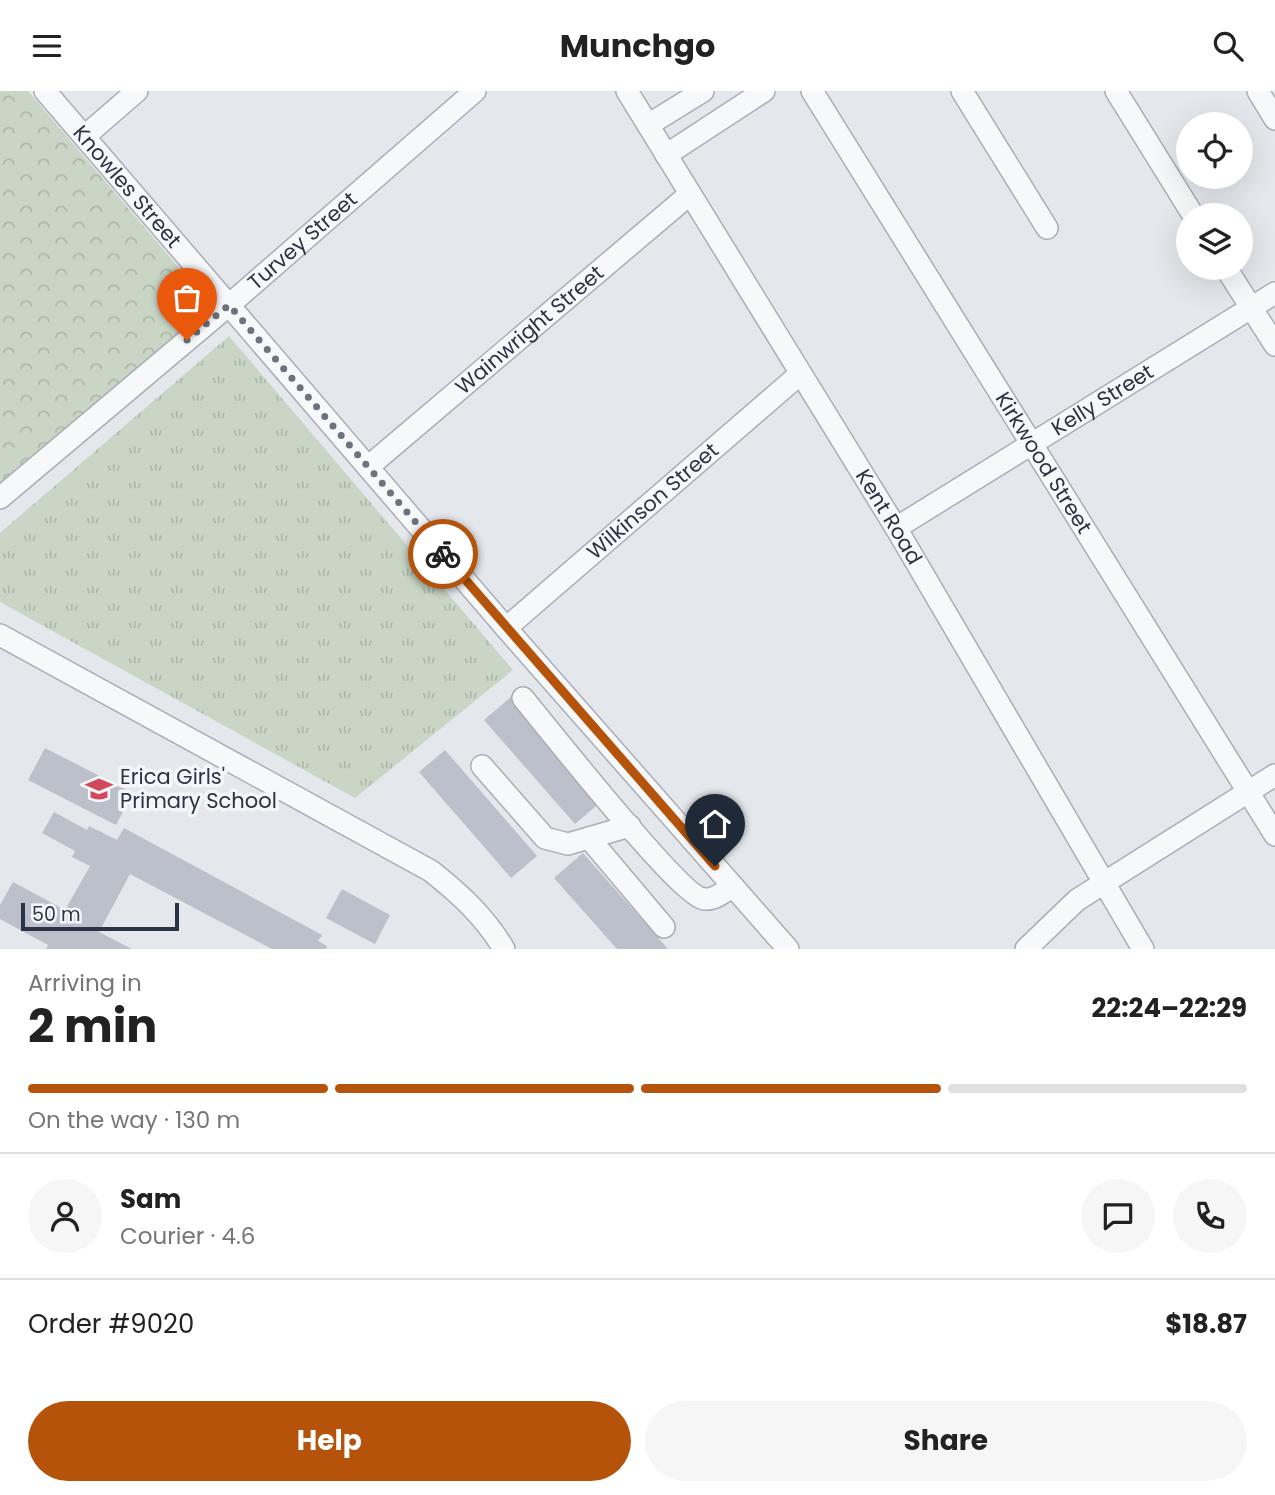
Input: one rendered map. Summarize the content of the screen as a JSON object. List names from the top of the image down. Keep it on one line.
{"streets":{"street":["Knowles Street","Turvey Street","Wainwright Street","Kelly Street","Kirkwood Street","Wilkinson Street","Kent Road"]},"crossings":[["Knowles Street","Turvey Street"],["Knowles Street","Wainwright Street"],["Knowles Street","Wilkinson Street"],["Wainwright Street","Kent Road"],["Kelly Street","Kirkwood Street"],["Kelly Street","Kent Road"],["Wilkinson Street","Kent Road"]],"places":{"school or university":["Erica Girls' Primary School"]},"scale_bar":"50 m","page":{"header":"Munchgo","scale":"50 m","heading":["2 min","Arriving in","22:24–22:29"],"panel":["Sam","Courier · 4.6","Order #9020","$18.87"],"bar":"On the way · 130 m","buttons":["Help","Share"]}}
